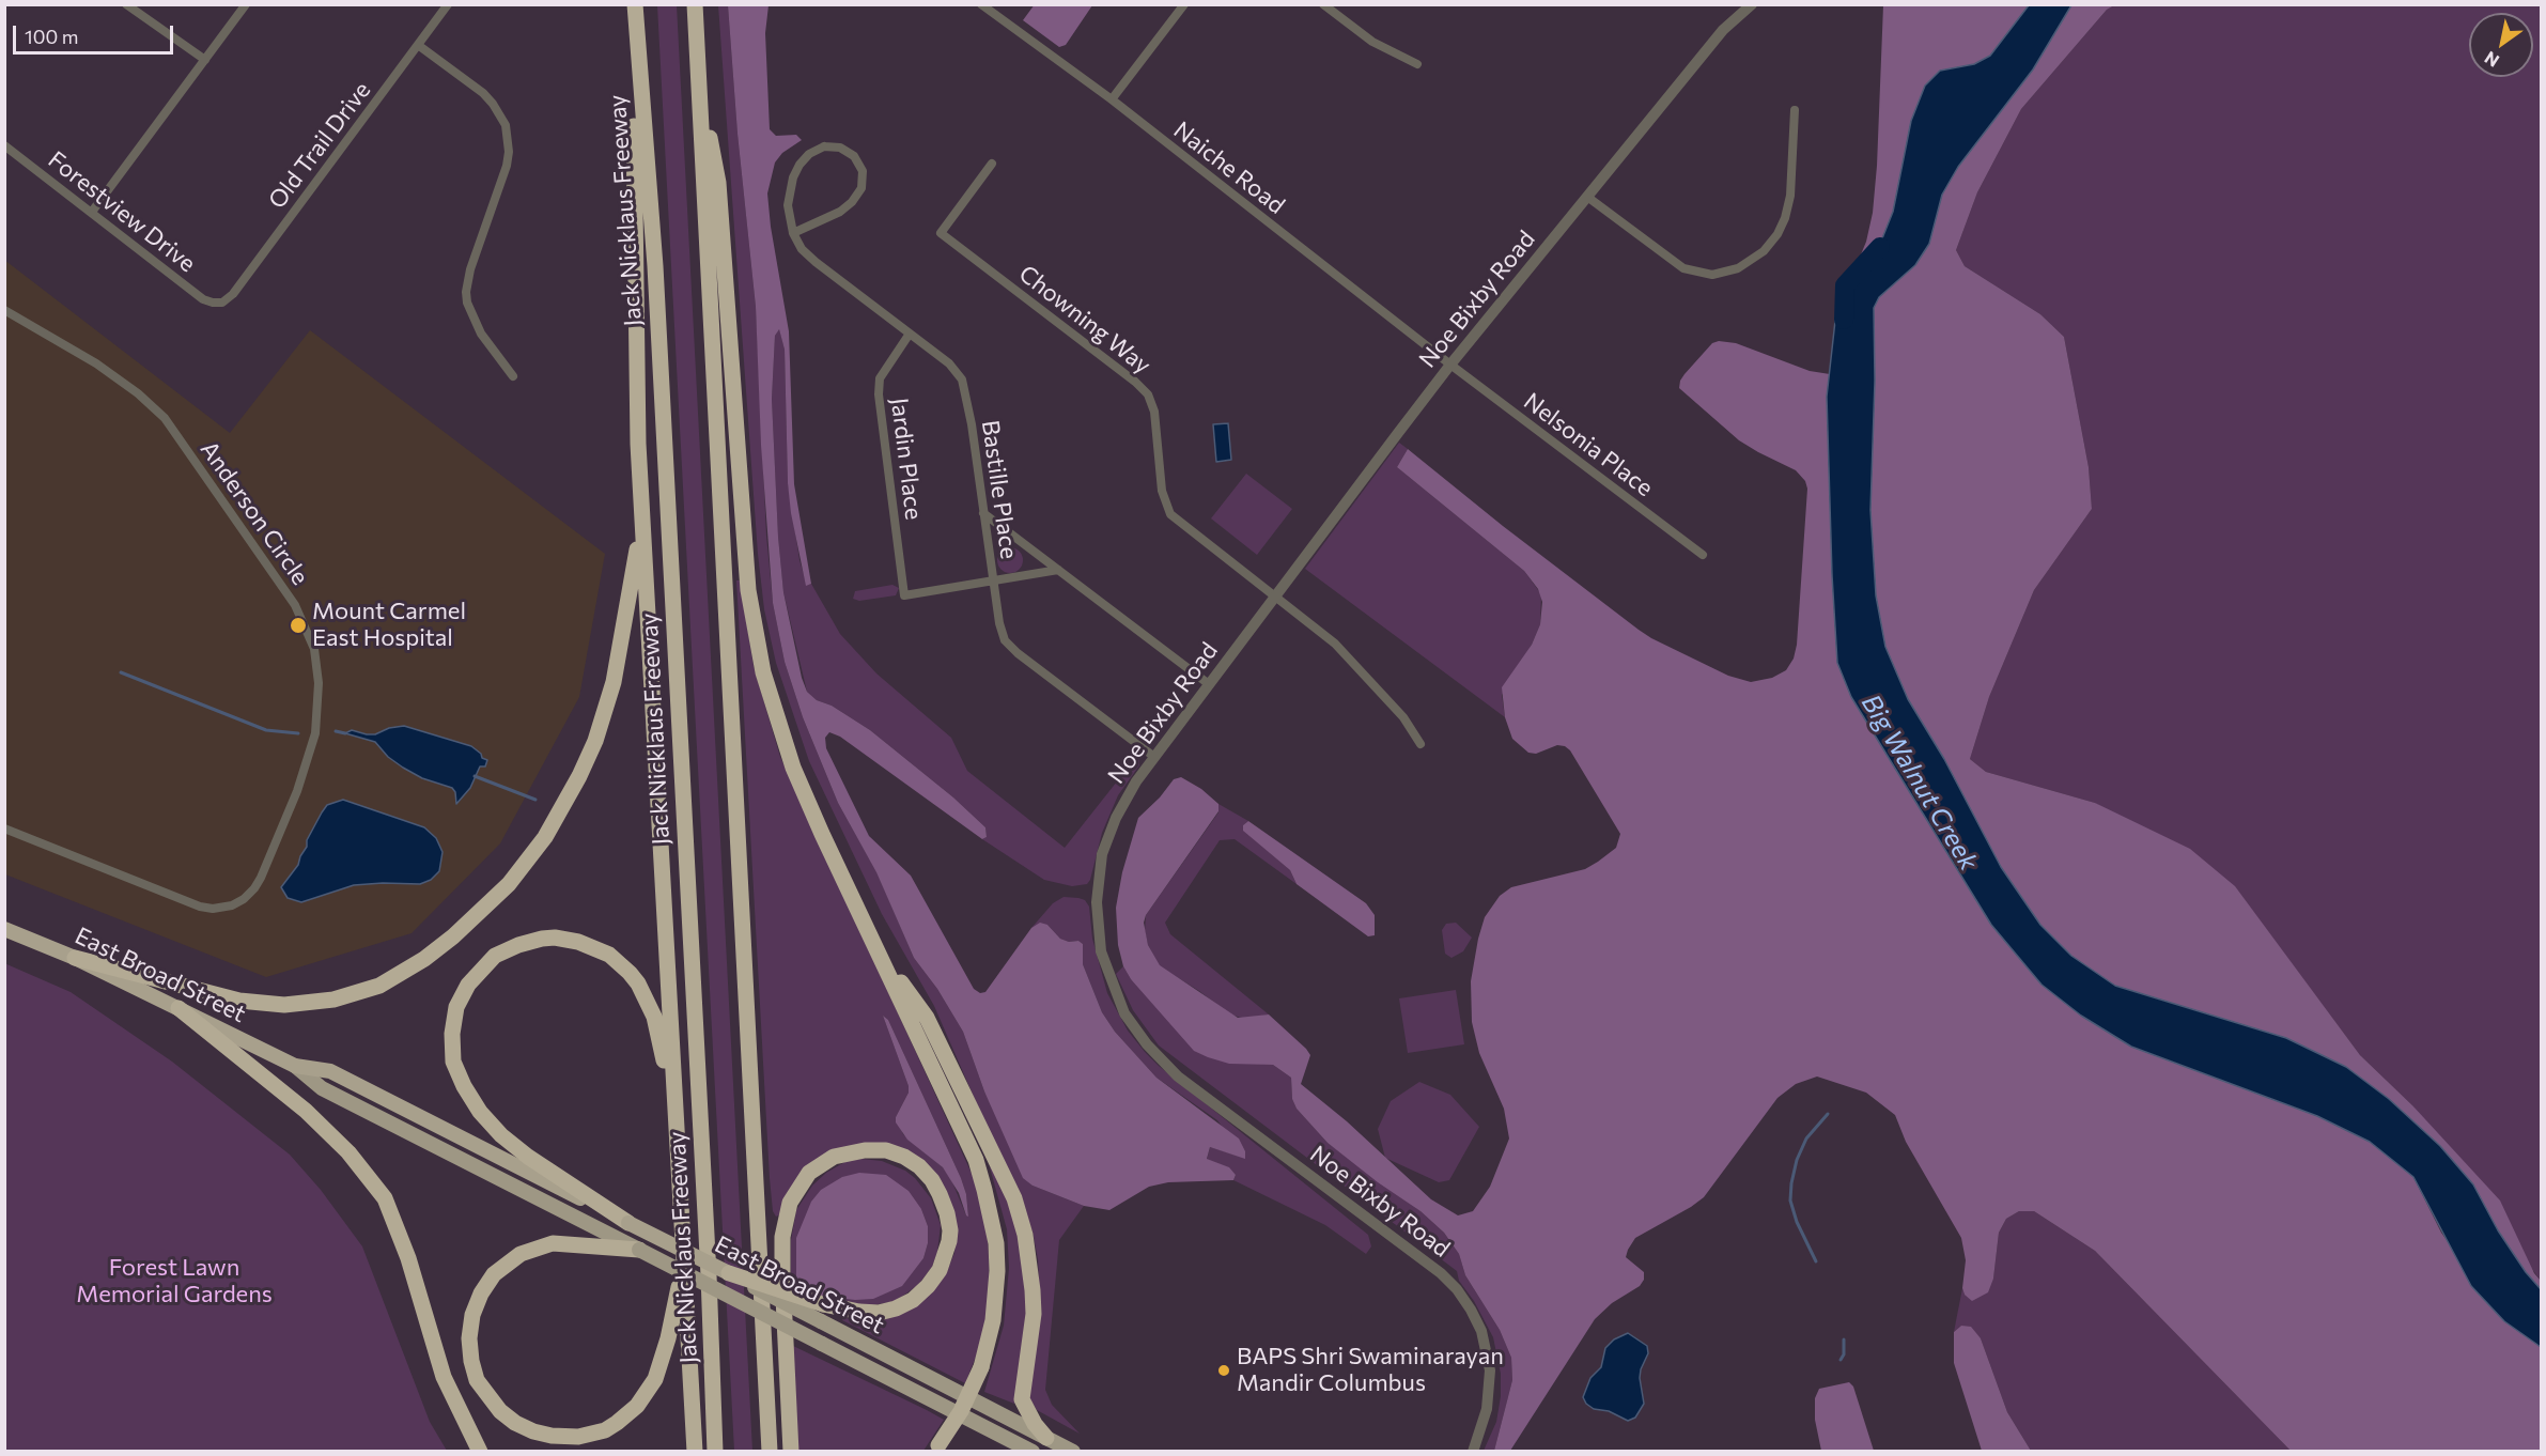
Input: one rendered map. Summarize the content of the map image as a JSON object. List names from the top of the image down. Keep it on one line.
{"streets":{"highway":["Jack Nicklaus Freeway","East Broad Street"],"street":["Old Trail Drive","Naiche Road","Forestview Drive","Noe Bixby Road","Chowning Way","Nelsonia Place","Jardin Place","Bastille Place","Anderson Circle"]},"crossings":[["Old Trail Drive","Forestview Drive"],["Naiche Road","Noe Bixby Road"],["Naiche Road","Nelsonia Place"],["Noe Bixby Road","Chowning Way"],["Noe Bixby Road","Nelsonia Place"],["Noe Bixby Road","Bastille Place"],["Jardin Place","Bastille Place"]],"water":["Big Walnut Creek"],"parks":["Forest Lawn Memorial Gardens"],"places":["Mount Carmel East Hospital","BAPS Shri Swaminarayan Mandir Columbus"],"scale_bar":"100 m","north":"bottom left"}
